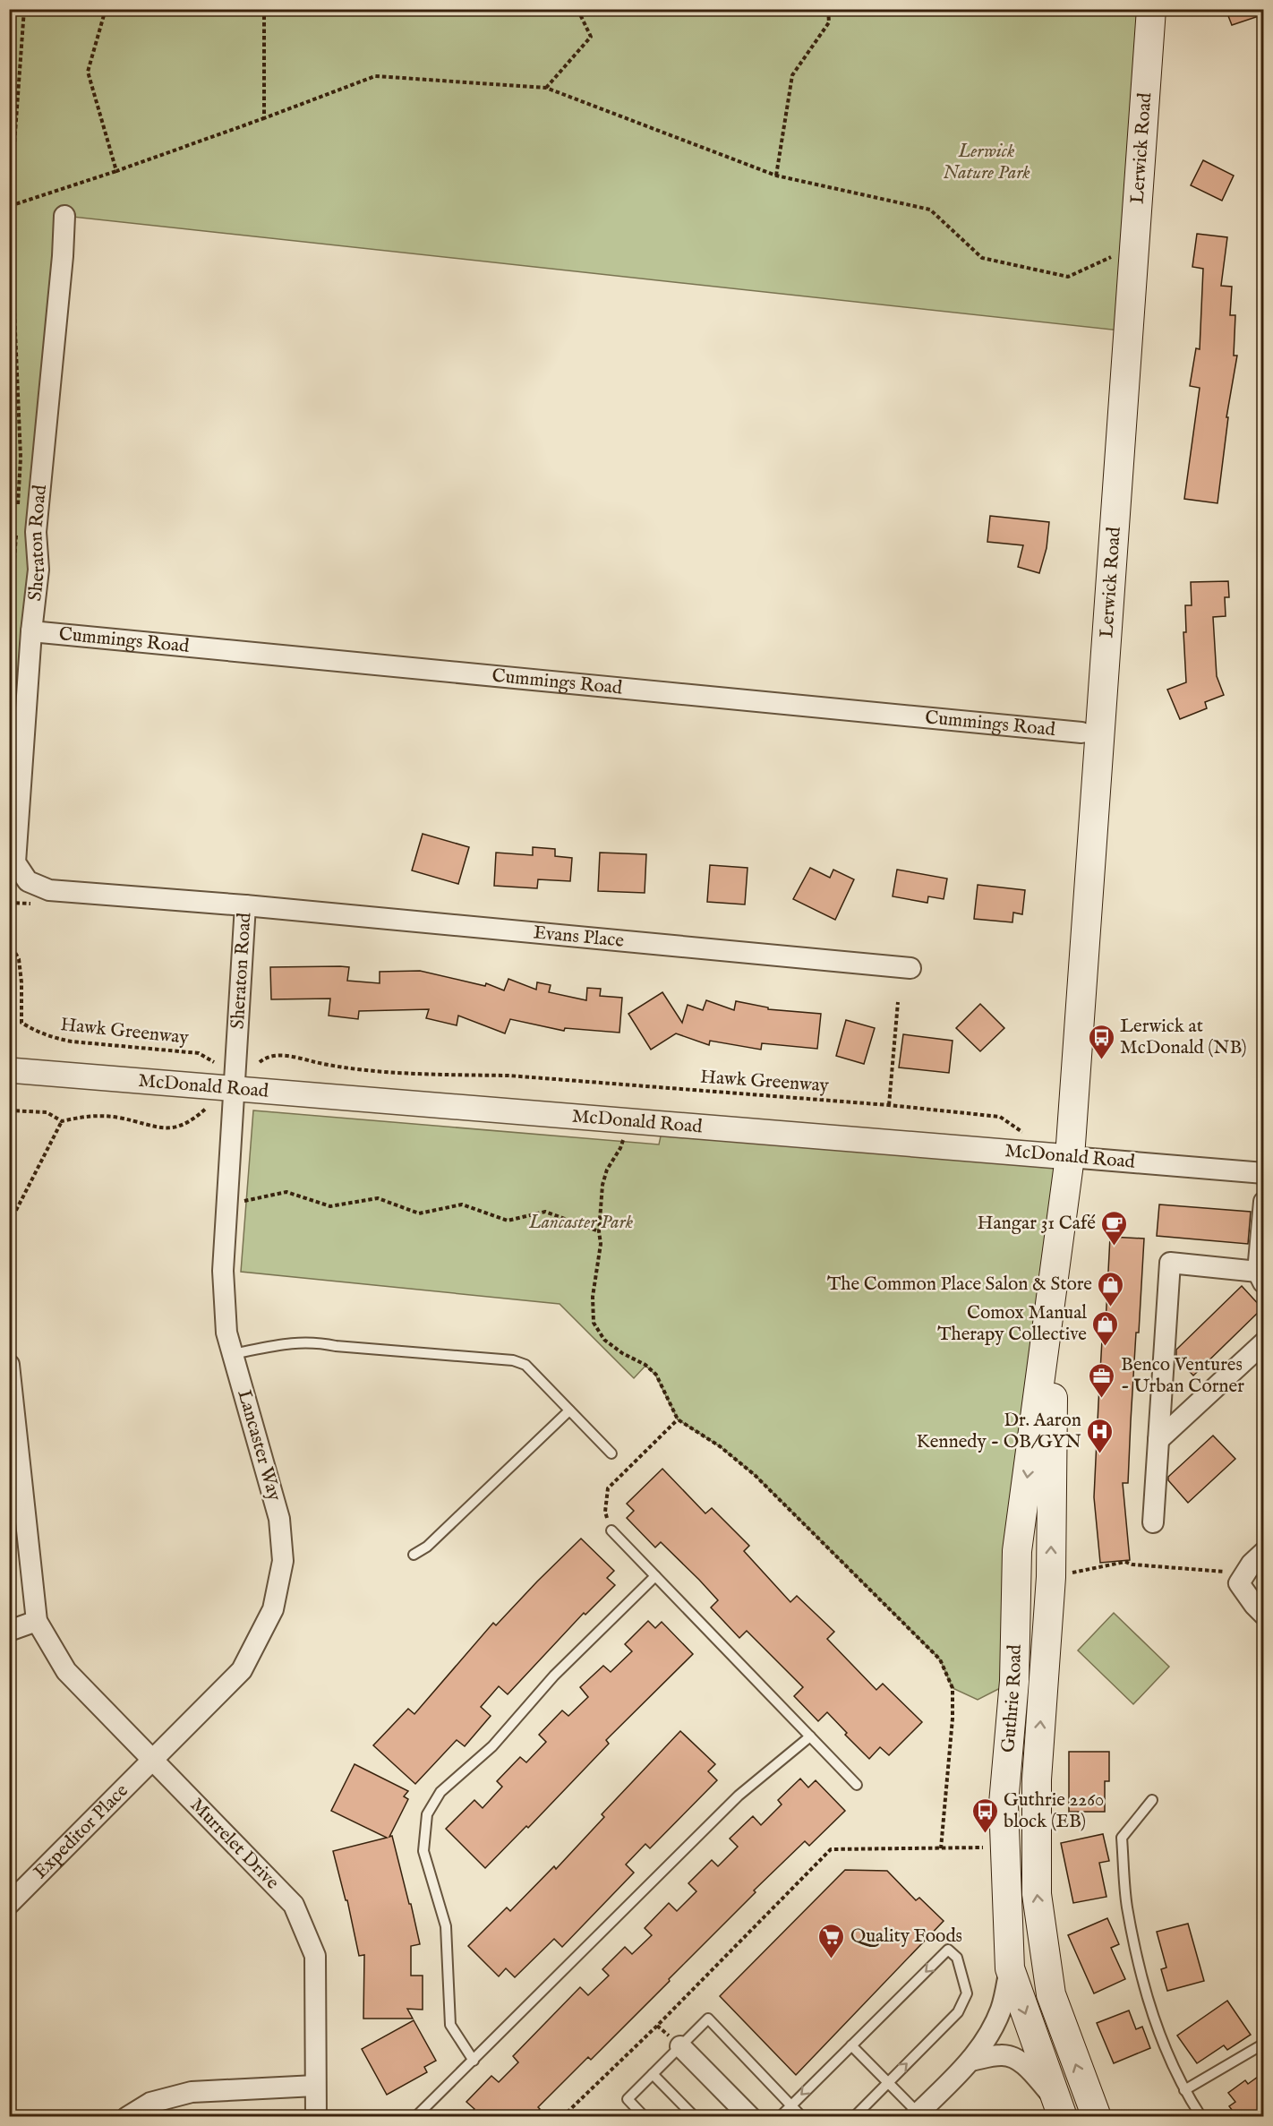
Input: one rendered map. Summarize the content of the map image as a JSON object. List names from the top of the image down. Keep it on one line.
{"streets":{"main road":["Lerwick Road","Guthrie Road"],"street":["Sheraton Road","Cummings Road","Evans Place","McDonald Road","Lancaster Way","Expeditor Place","Murrelet Drive"],"path":["Hawk Greenway"]},"crossings":[["Lerwick Road","McDonald Road"],["Lerwick Road","Guthrie Road"],["Sheraton Road","Cummings Road"],["Sheraton Road","Evans Place"],["Sheraton Road","McDonald Road"],["Sheraton Road","Lancaster Way"],["McDonald Road","Lancaster Way"],["McDonald Road","Guthrie Road"],["Lancaster Way","Expeditor Place"],["Lancaster Way","Murrelet Drive"],["Expeditor Place","Murrelet Drive"]],"parks":["Lerwick Nature Park","Lancaster Park"],"places":{"bus stop":["Lerwick at McDonald (NB)","Guthrie 2260 block (EB)"],"cafe":["Hangar 31 Café"],"shop":["The Common Place Salon & Store","Comox Manual Therapy Collective"],"office":["Benco Ventures - Urban Corner"],"hospital":["Dr. Aaron Kennedy - OB/GYN"],"supermarket":["Quality Foods"]}}
